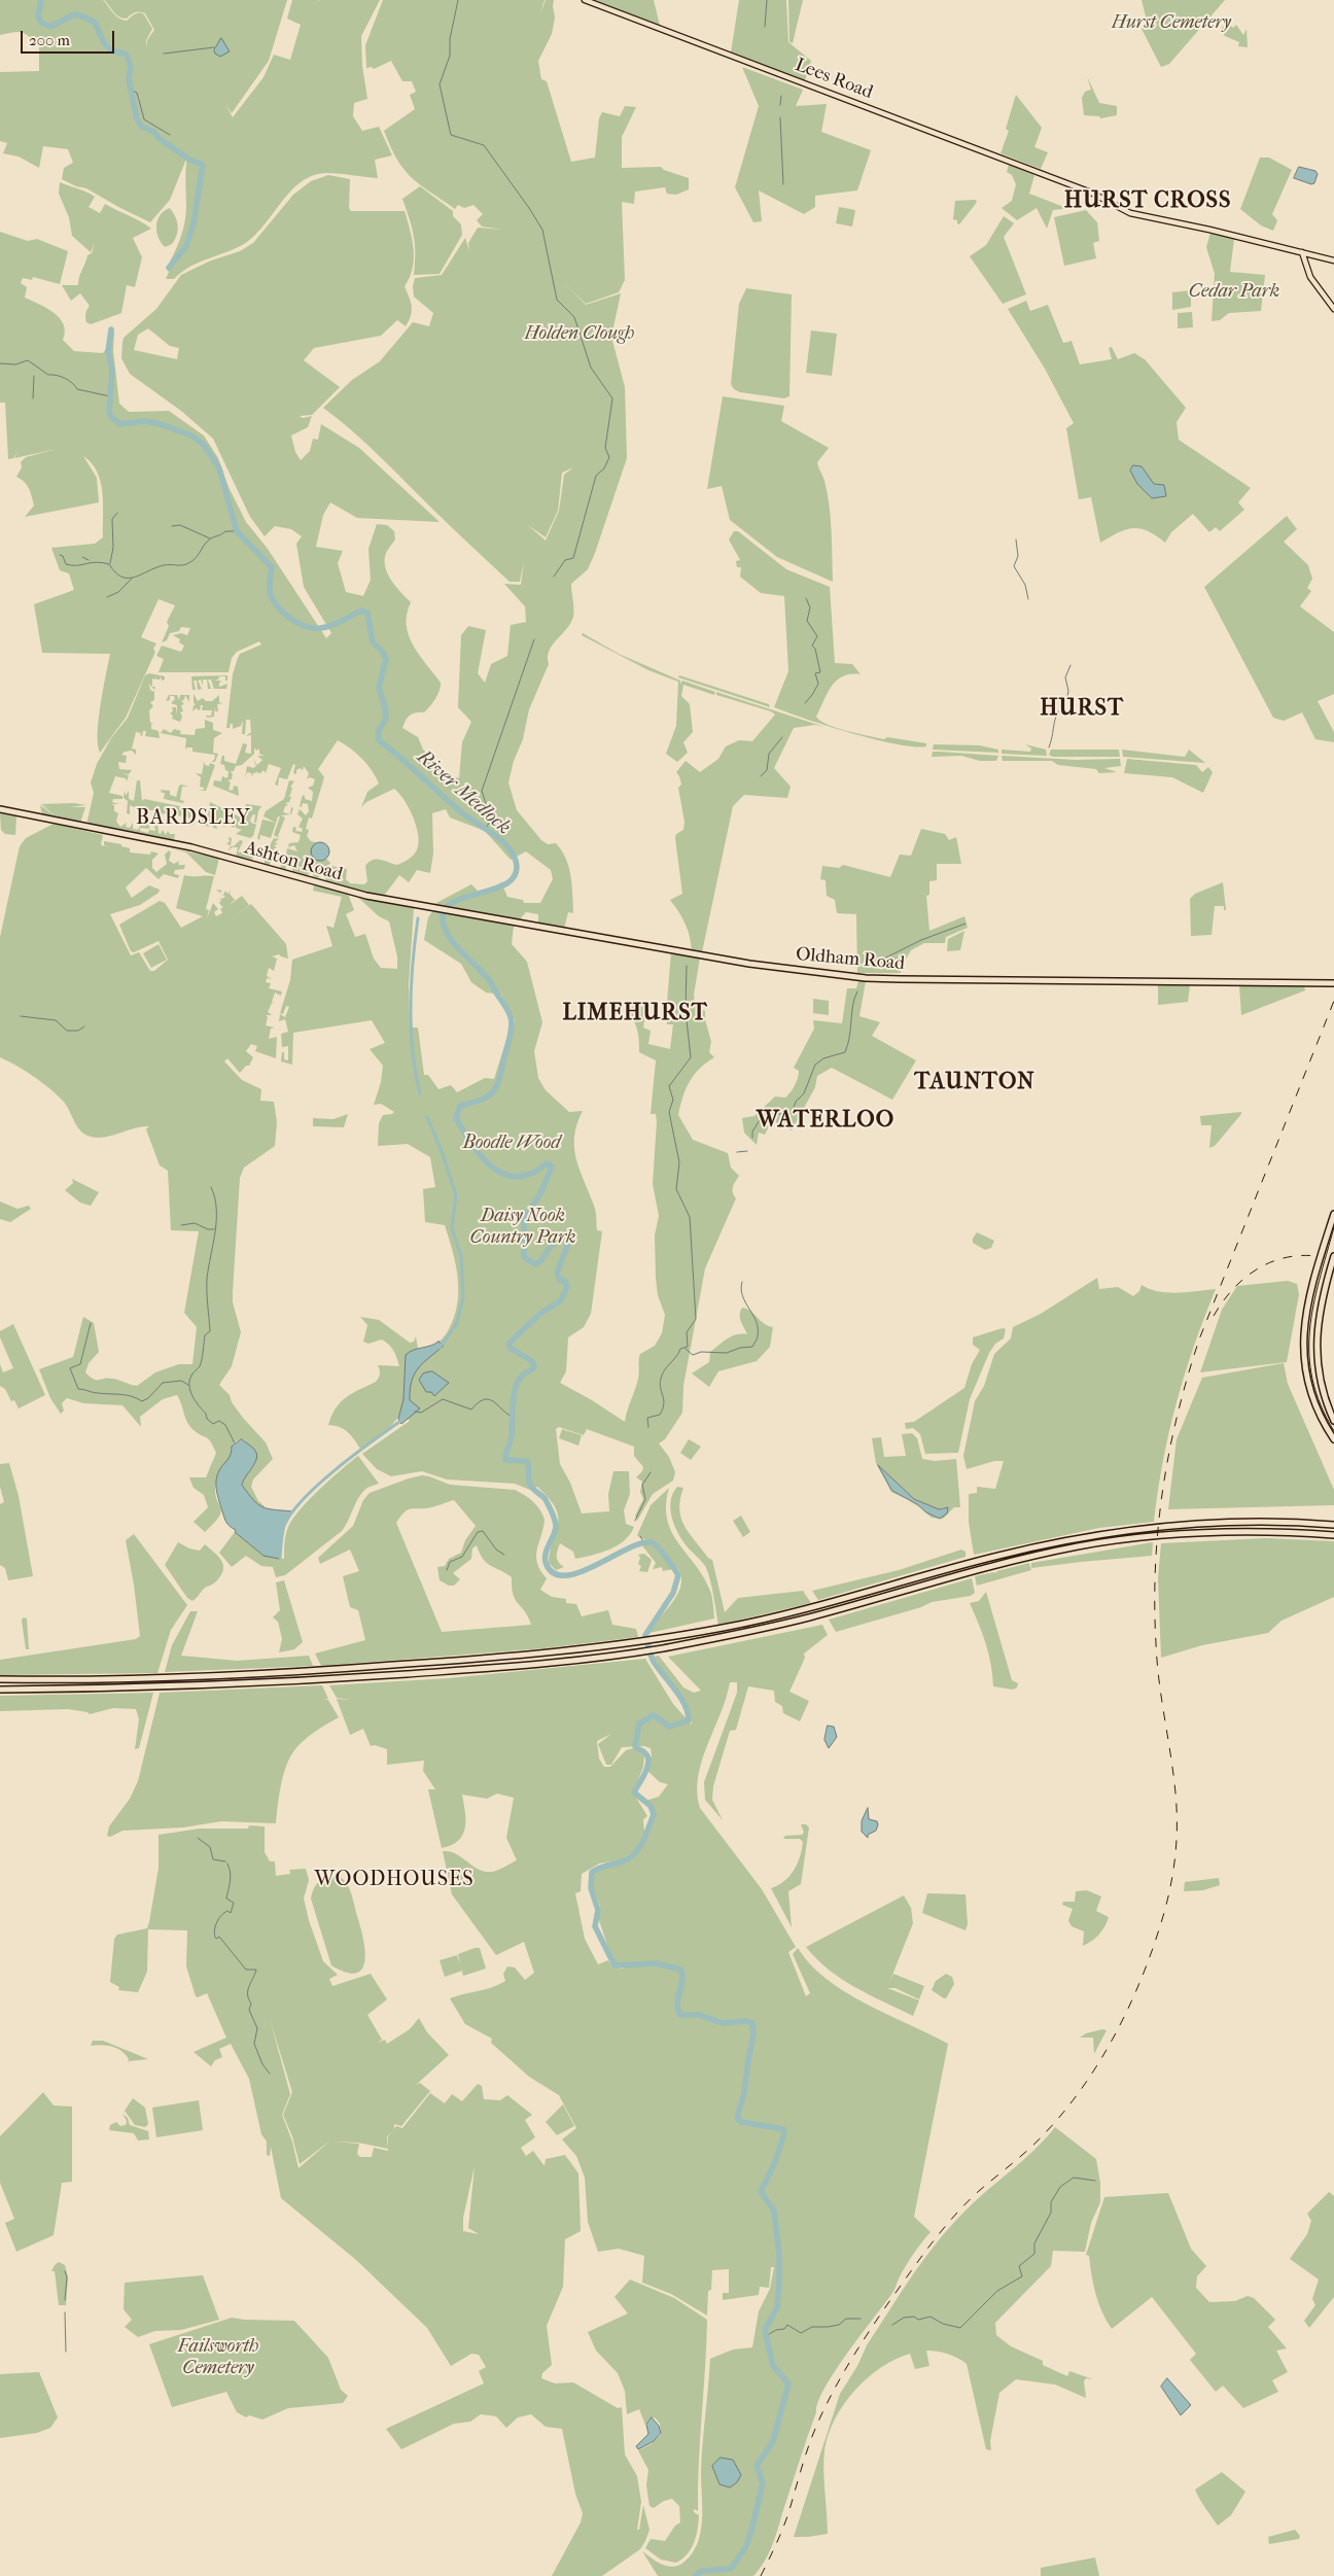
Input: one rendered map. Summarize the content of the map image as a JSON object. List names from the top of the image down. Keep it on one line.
{"streets":{"highway":["Ashton Road","Oldham Road"],"main road":["Lees Road"]},"crossings":[["Ashton Road","Oldham Road"]],"districts":["HURST CROSS","HURST","BARDSLEY","LIMEHURST","TAUNTON","WATERLOO","WOODHOUSES"],"water":["River Medlock"],"parks":["Hurst Cemetery","Cedar Park","Holden Clough","Boodle Wood","Daisy Nook Country Park","Failsworth Cemetery"],"scale_bar":"200 m"}
